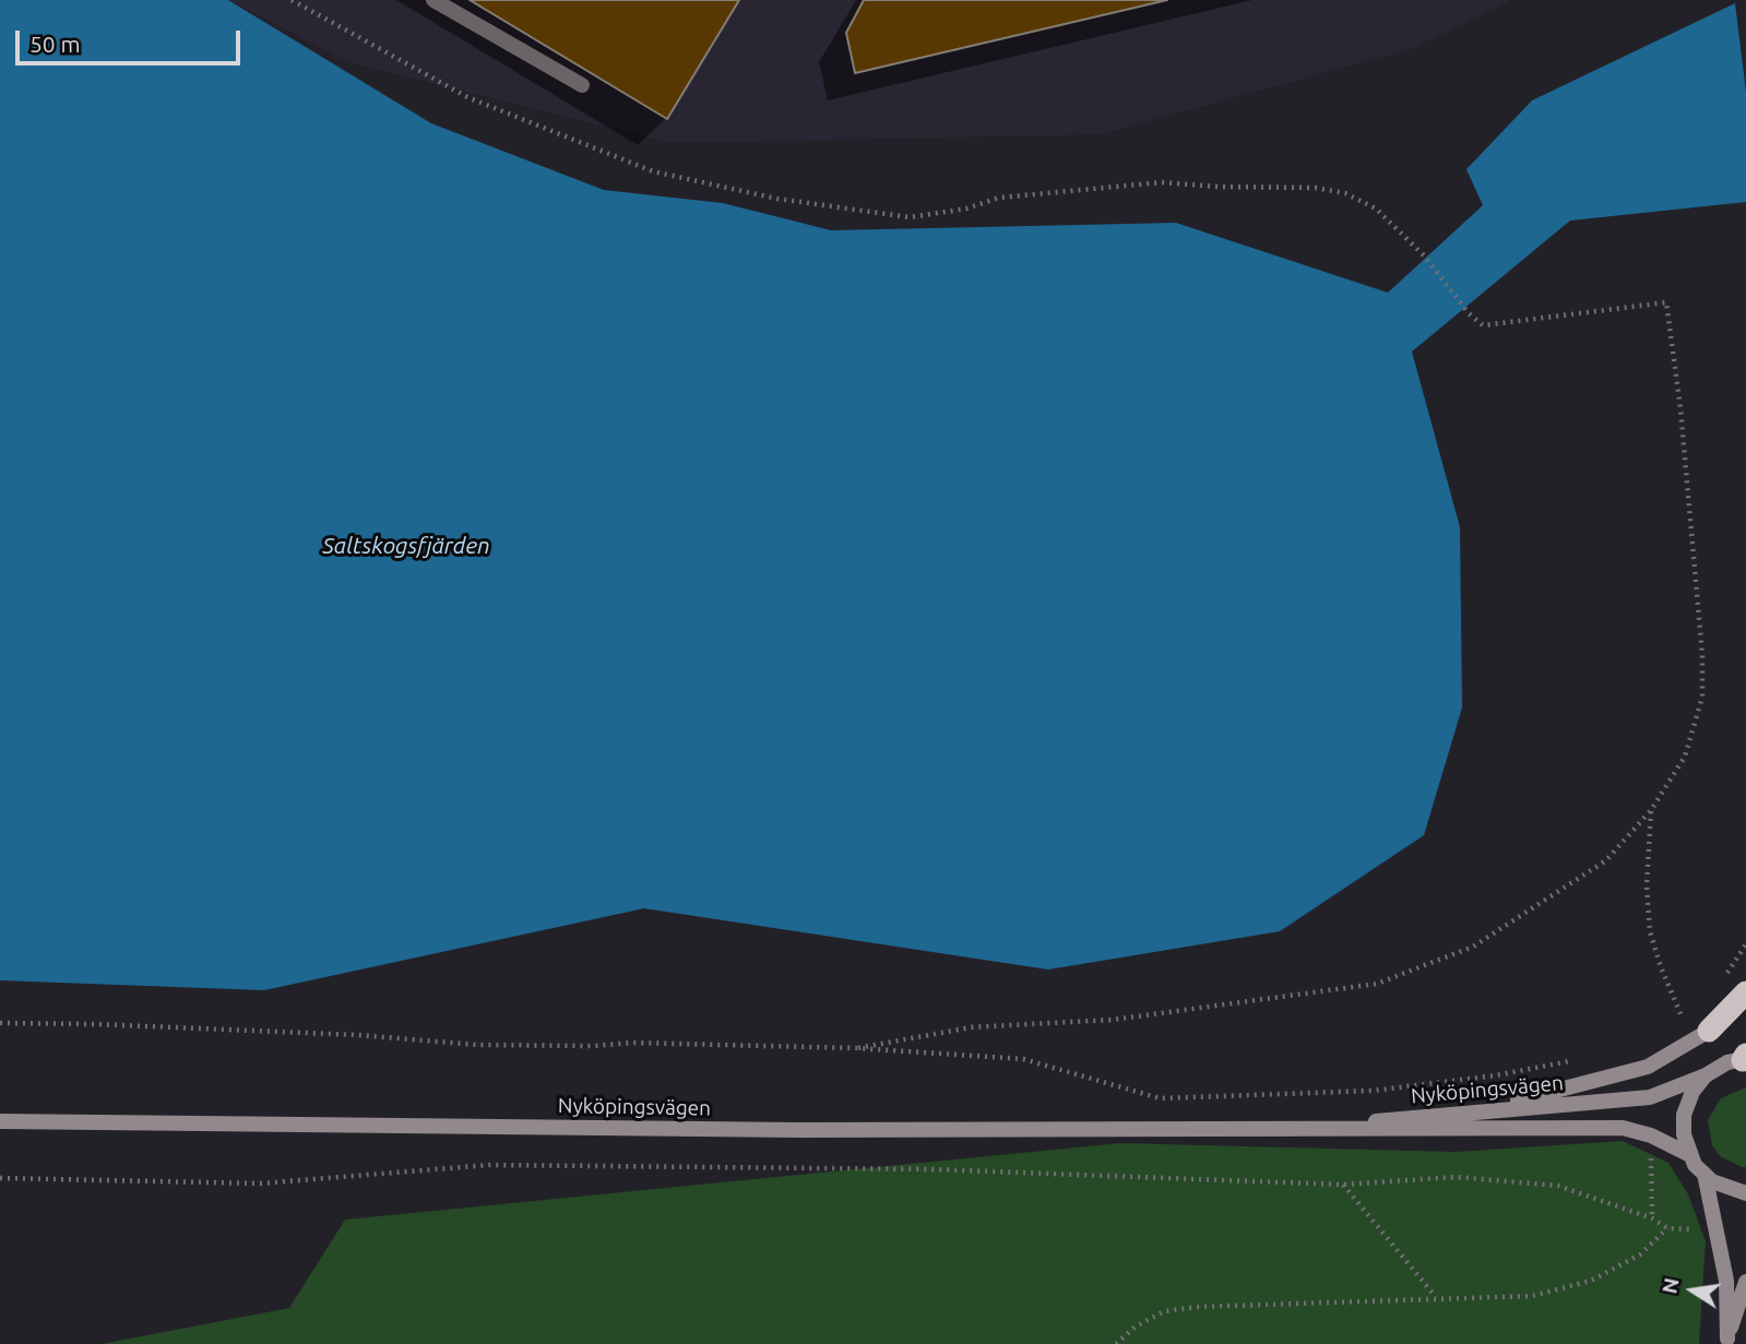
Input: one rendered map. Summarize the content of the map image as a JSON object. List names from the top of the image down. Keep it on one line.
{"streets":{"main road":["Nyköpingsvägen"]},"water":["Saltskogsfjärden"],"scale_bar":"50 m","north":"left"}
